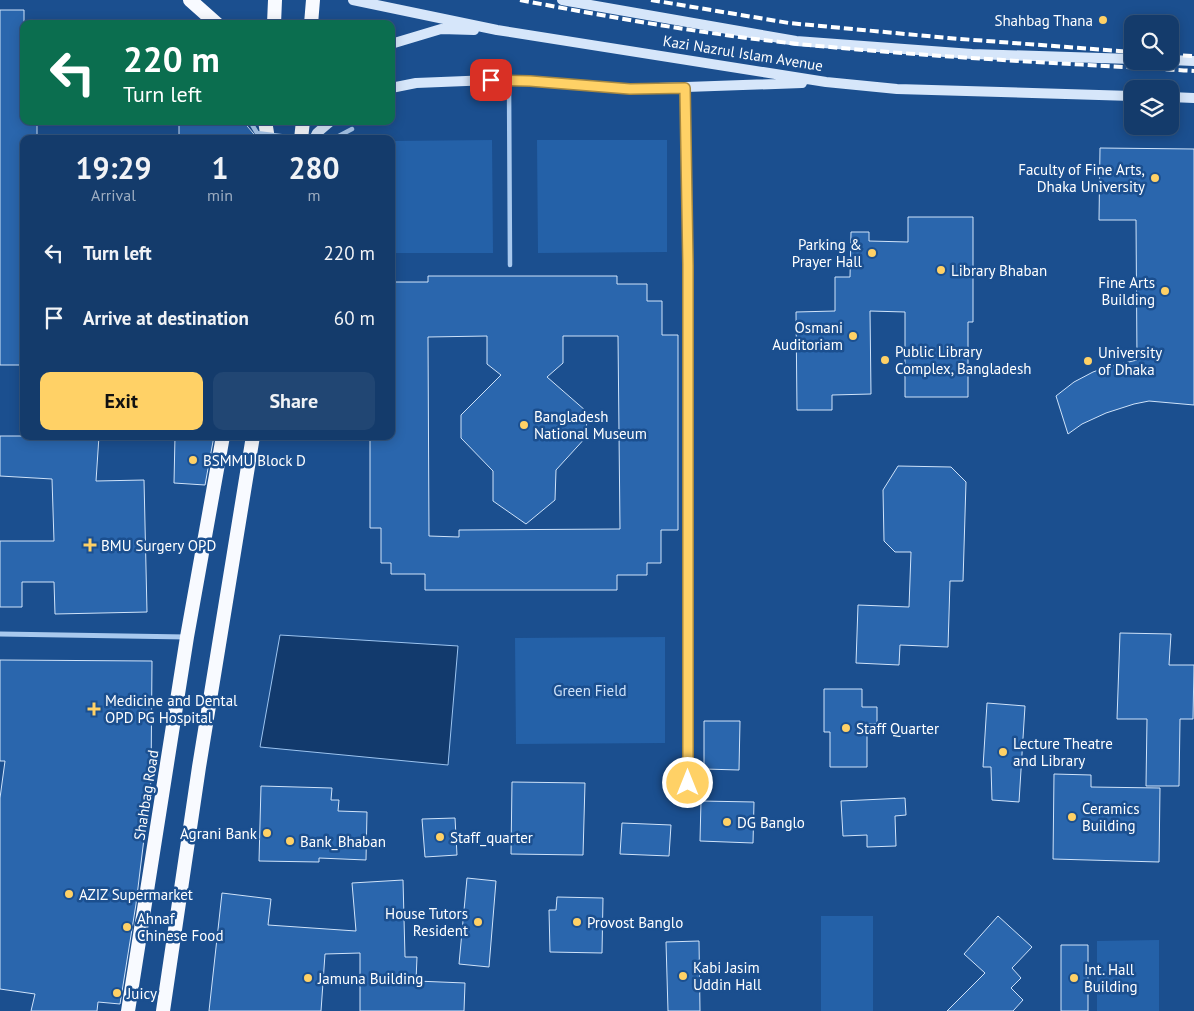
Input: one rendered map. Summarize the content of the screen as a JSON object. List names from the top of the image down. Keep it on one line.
{"streets":{"highway":["Shahbag Road"],"main road":["Kazi Nazrul Islam Avenue"]},"parks":["Green Field"],"places":{"other":["Shahbag Thana","Faculty of Fine Arts, Dhaka University","Parking & Prayer Hall","Library Bhaban","Fine Arts Building","Osmani Auditoriam","Public Library Complex, Bangladesh","University of Dhaka","Bangladesh National Museum","BSMMU Block D","Staff Quarter","Lecture Theatre and Library","Ceramics Building","DG Banglo","Agrani Bank","Staff_quarter","Bank_Bhaban","AZIZ Supermarket","House Tutors Resident","Provost Banglo","Ahnaf Chinese Food","Kabi Jasim Uddin Hall","Jamuna Building","Int. Hall Building","Juicy"],"health":["BMU Surgery OPD","Medicine and Dental OPD PG Hospital"]},"page":{"turn":["220 m","Turn left"],"eta":["19:29","Arrival","1","min","280","m"],"list":[{"name":"Turn left","value":"220 m"},{"name":"Arrive at destination","value":"60 m"}],"buttons":["Exit","Share"]}}
